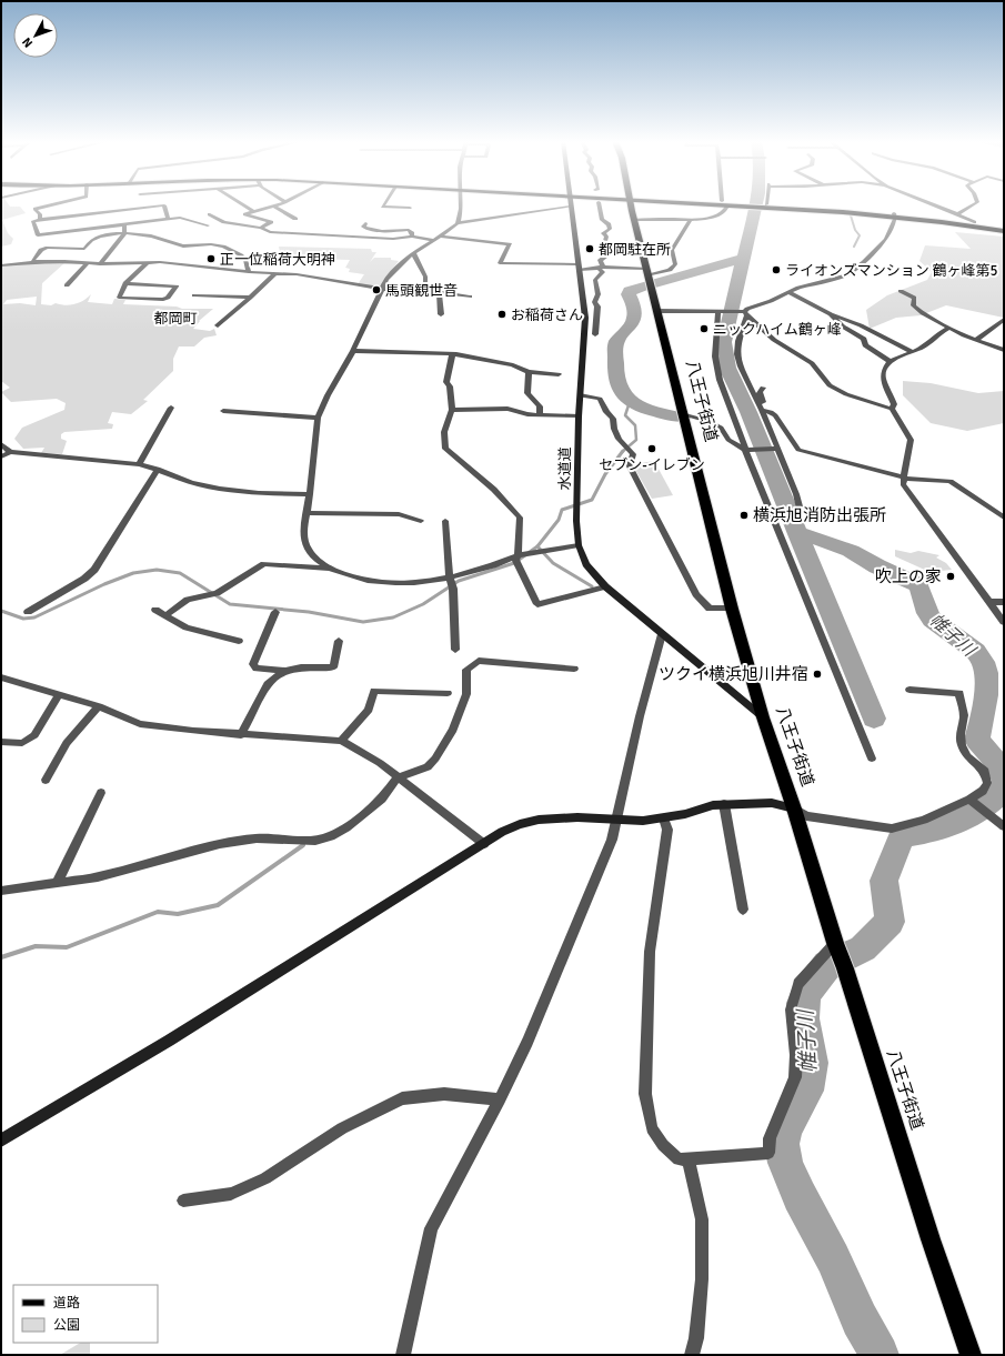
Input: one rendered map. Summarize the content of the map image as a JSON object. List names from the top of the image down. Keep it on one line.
{"streets":{"highway":["八王子街道"],"street":["水道道"]},"crossings":[["八王子街道","水道道"]],"districts":["都岡町"],"water":["帷子川"],"places":["都岡駐在所","正一位稲荷大明神","ライオンズマンション 鶴ヶ峰第5","馬頭観世音","お稲荷さん","ニックハイム鶴ヶ峰","セブン-イレブン","横浜旭消防出張所","吹上の家","ツクイ横浜旭川井宿"],"legend":["道路","公園"],"north":"bottom left"}
